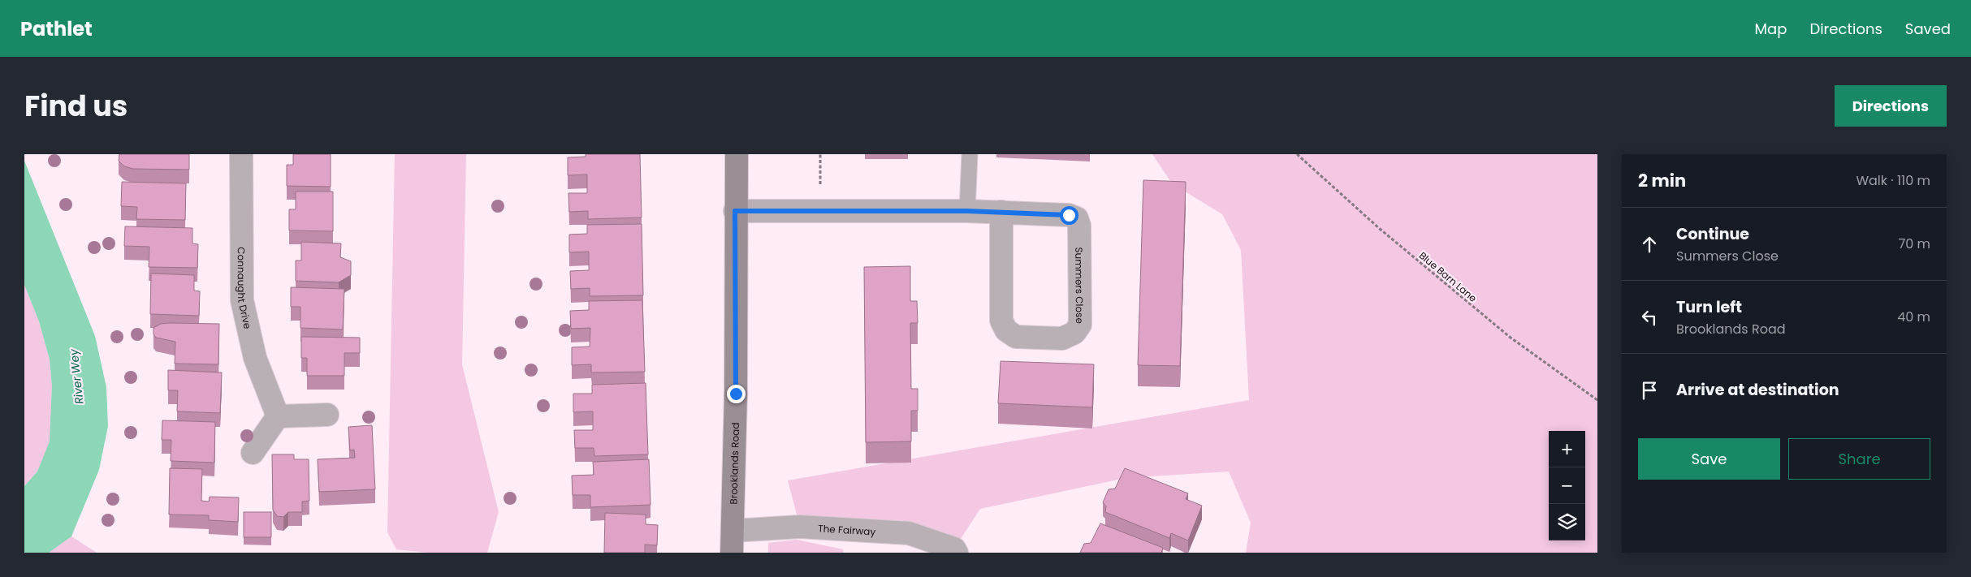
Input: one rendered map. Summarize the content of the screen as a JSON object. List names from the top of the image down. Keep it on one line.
{"streets":{"main road":["Brooklands Road"],"street":["Summers Close","Connaught Drive","The Fairway"],"path":["Blue Barn Lane"]},"crossings":[["Summers Close","Brooklands Road"],["Brooklands Road","The Fairway"]],"water":["River Wey"],"page":{"header":"Pathlet","nav":["Map","Directions","Saved"],"title":"Find us","buttons":["Directions",["Save","Share"]],"heading":["2 min","Walk · 110 m"],"list":[["Continue","Summers Close","70 m"],["Turn left","Brooklands Road","40 m"],"Arrive at destination"],"map_buttons":["+","−"]}}
